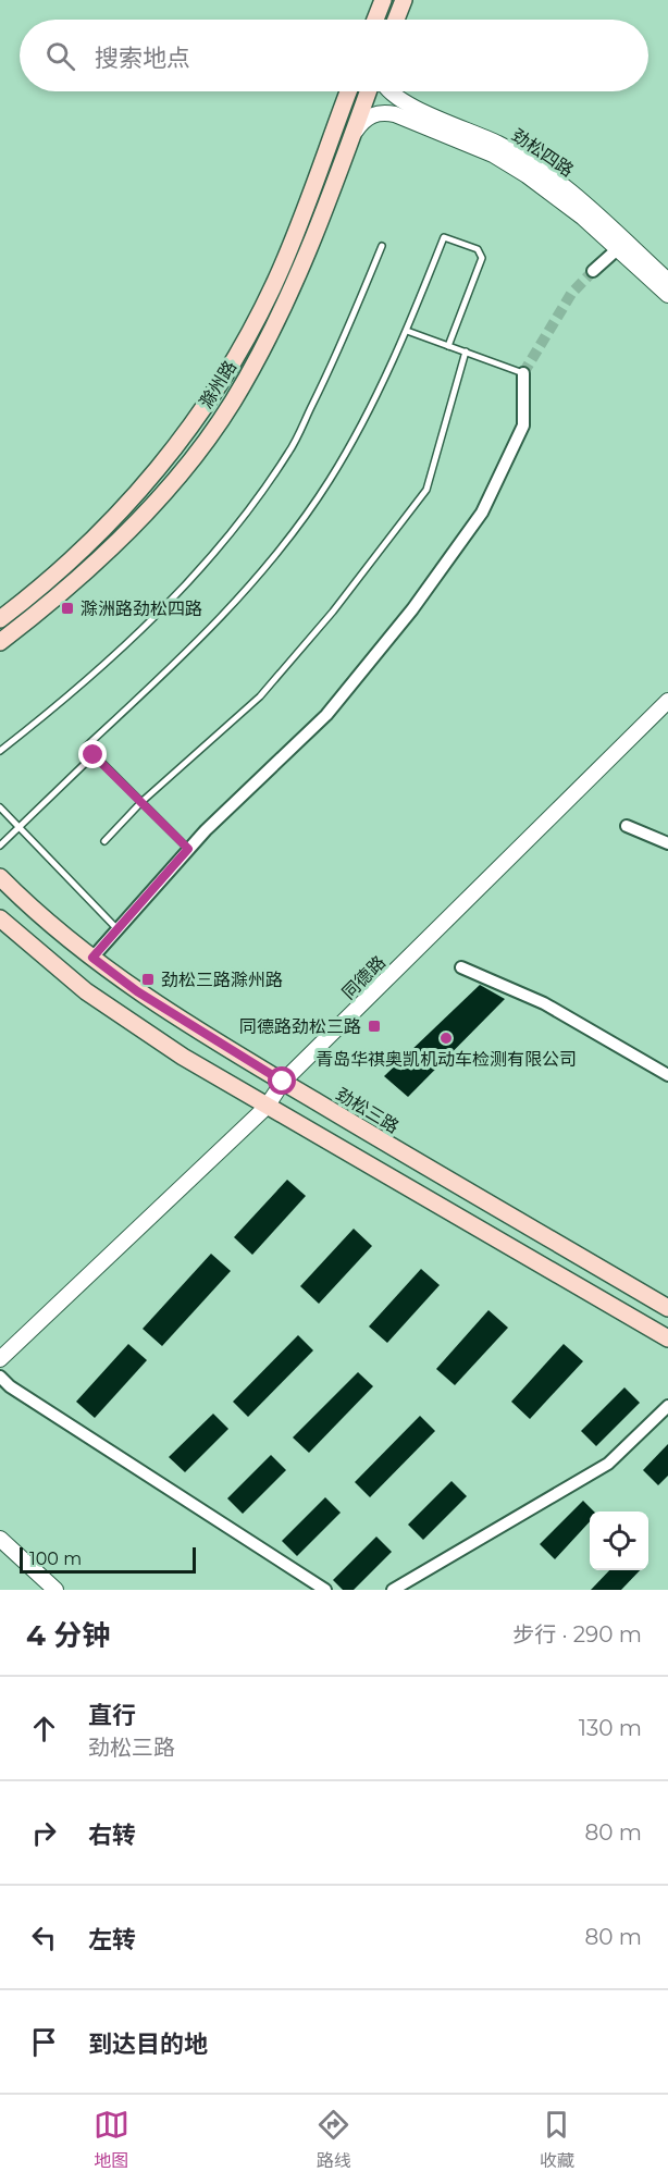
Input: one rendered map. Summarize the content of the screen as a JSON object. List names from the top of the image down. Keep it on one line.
{"streets":{"main road":["滁州路","劲松三路"],"street":["劲松四路","同德路"]},"crossings":[["同德路","劲松三路"]],"places":{"transit":["滁洲路劲松四路","劲松三路滁州路","同德路劲松三路"],"other":["青岛华祺奥凯机动车检测有限公司"]},"scale_bar":"100 m","page":{"search":"搜索地点","scale":"100 m","heading":["4 分钟","步行 · 290 m"],"list":[["直行","劲松三路","130 m"],["右转","80 m"],["左转","80 m"],"到达目的地"],"nav":["地图","路线","收藏"]}}
